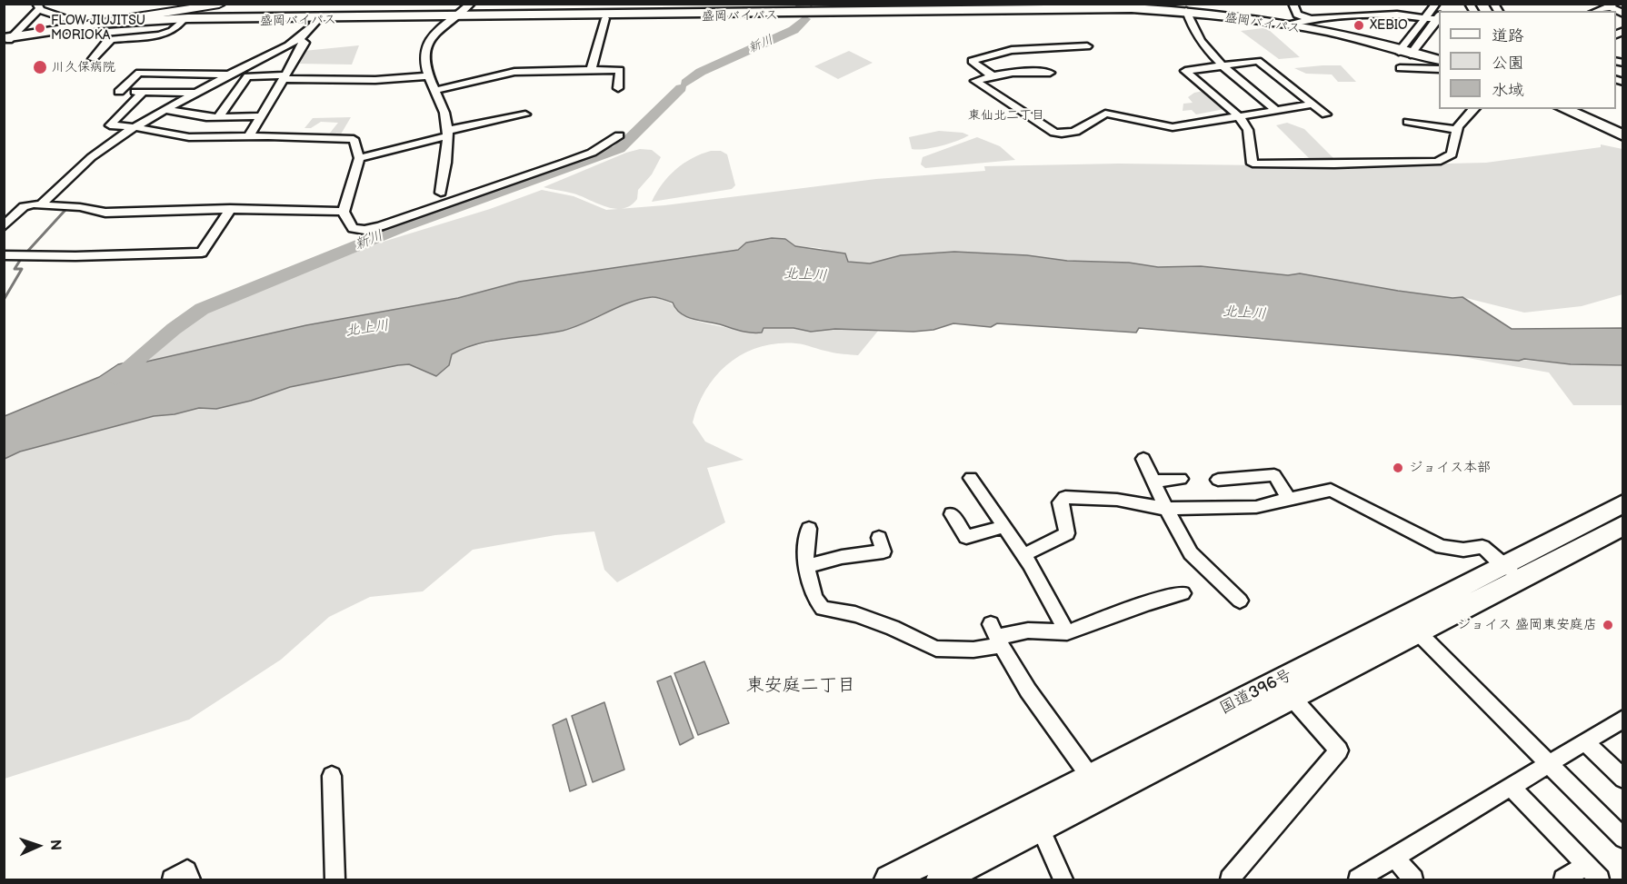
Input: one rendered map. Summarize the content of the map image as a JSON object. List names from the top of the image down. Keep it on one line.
{"streets":{"highway":["盛岡バイパス","国道396号"]},"districts":["東仙北二丁目","東安庭二丁目"],"water":["新川","北上川"],"places":["XEBIO","FLOW JIUJITSU MORIOKA","川久保病院","ジョイス本部","ジョイス 盛岡東安庭店"],"legend":["道路","公園","水域"],"north":"right"}
